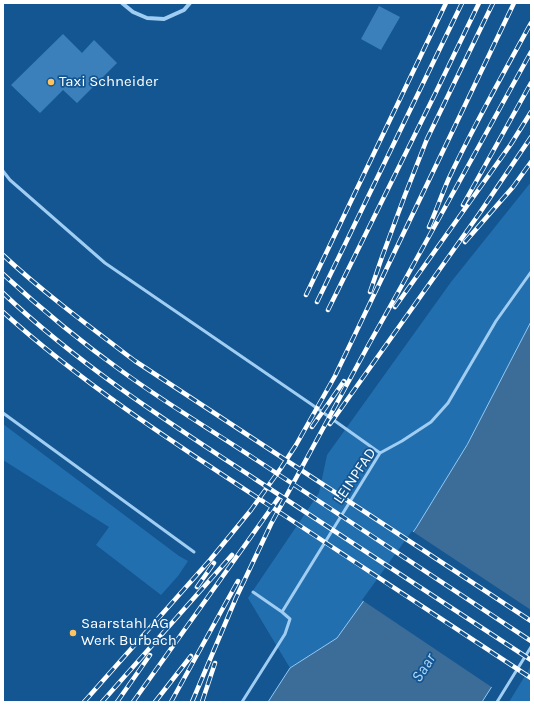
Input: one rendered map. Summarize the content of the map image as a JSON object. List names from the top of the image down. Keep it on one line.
{"streets":{"lane":["LEINPFAD"]},"water":["Saar"],"places":["Taxi Schneider","Saarstahl AG Werk Burbach"]}
